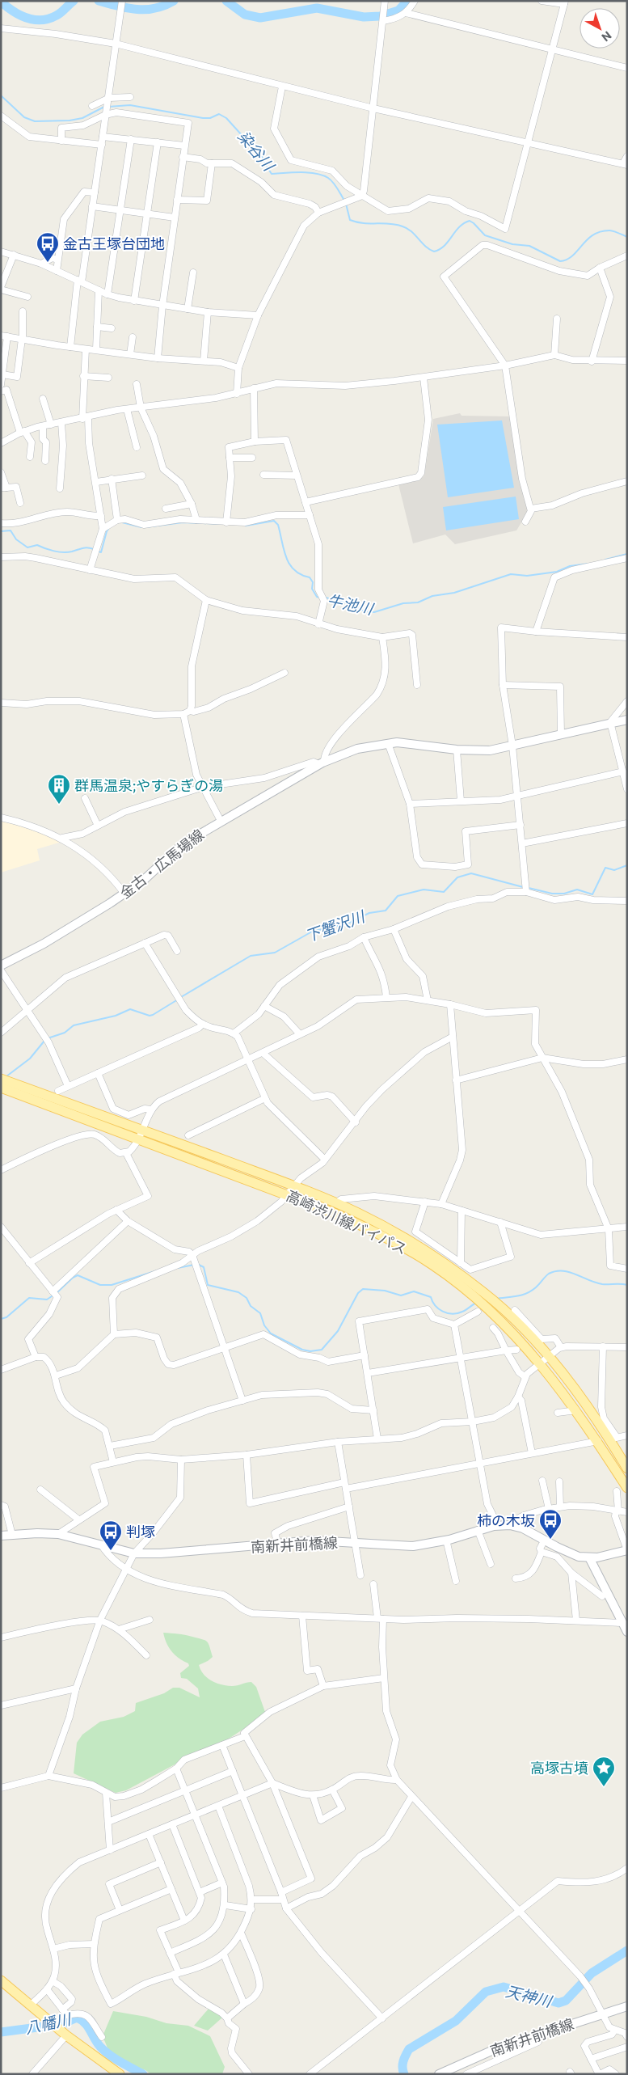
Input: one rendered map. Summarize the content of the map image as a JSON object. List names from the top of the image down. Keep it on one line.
{"streets":{"main road":["金古・広馬場線","高崎渋川線バイパス","南新井前橋線"]},"water":["染谷川","牛池川","下蟹沢川","天神川","八幡川"],"places":{"bus stop":["金古王塚台団地","柿の木坂","判塚"],"building":["群馬温泉;やすらぎの湯"],"place":["高塚古墳"]},"north":"bottom right"}
